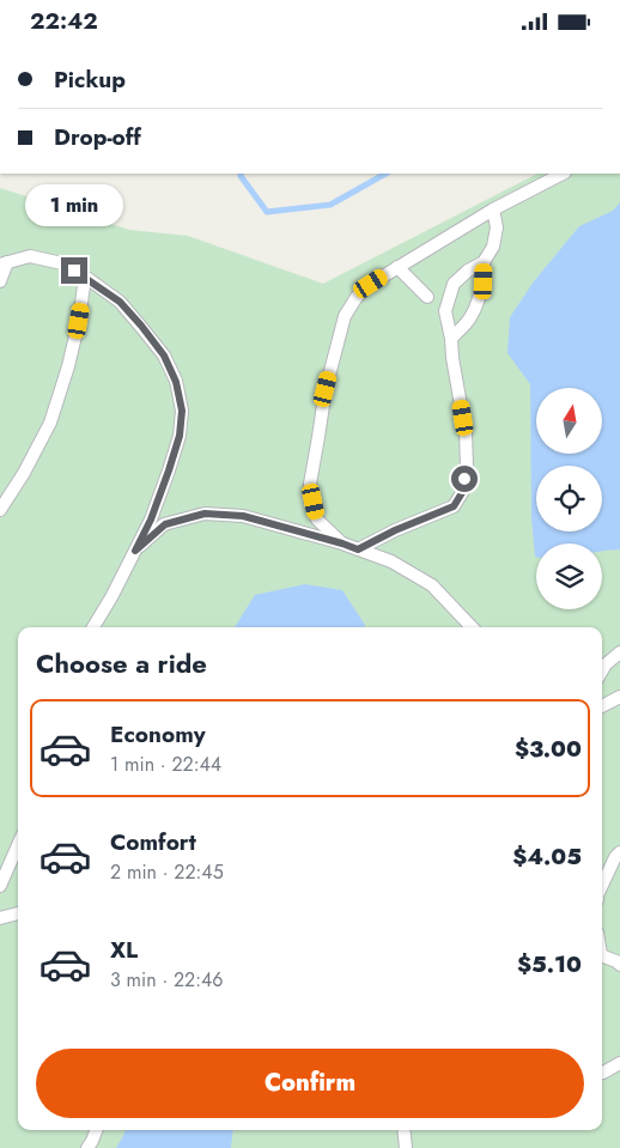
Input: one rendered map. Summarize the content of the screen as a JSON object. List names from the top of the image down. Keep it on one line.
{"north":"top","page":{"status":"22:42","banner":["Pickup","Drop-off"],"bubble":"1 min","heading":"Choose a ride","list":[{"name":"Economy","note":"1 min · 22:44","value":"$3.00"},{"name":"Comfort","note":"2 min · 22:45","value":"$4.05"},{"name":"XL","note":"3 min · 22:46","value":"$5.10"}],"buttons":"Confirm"}}
